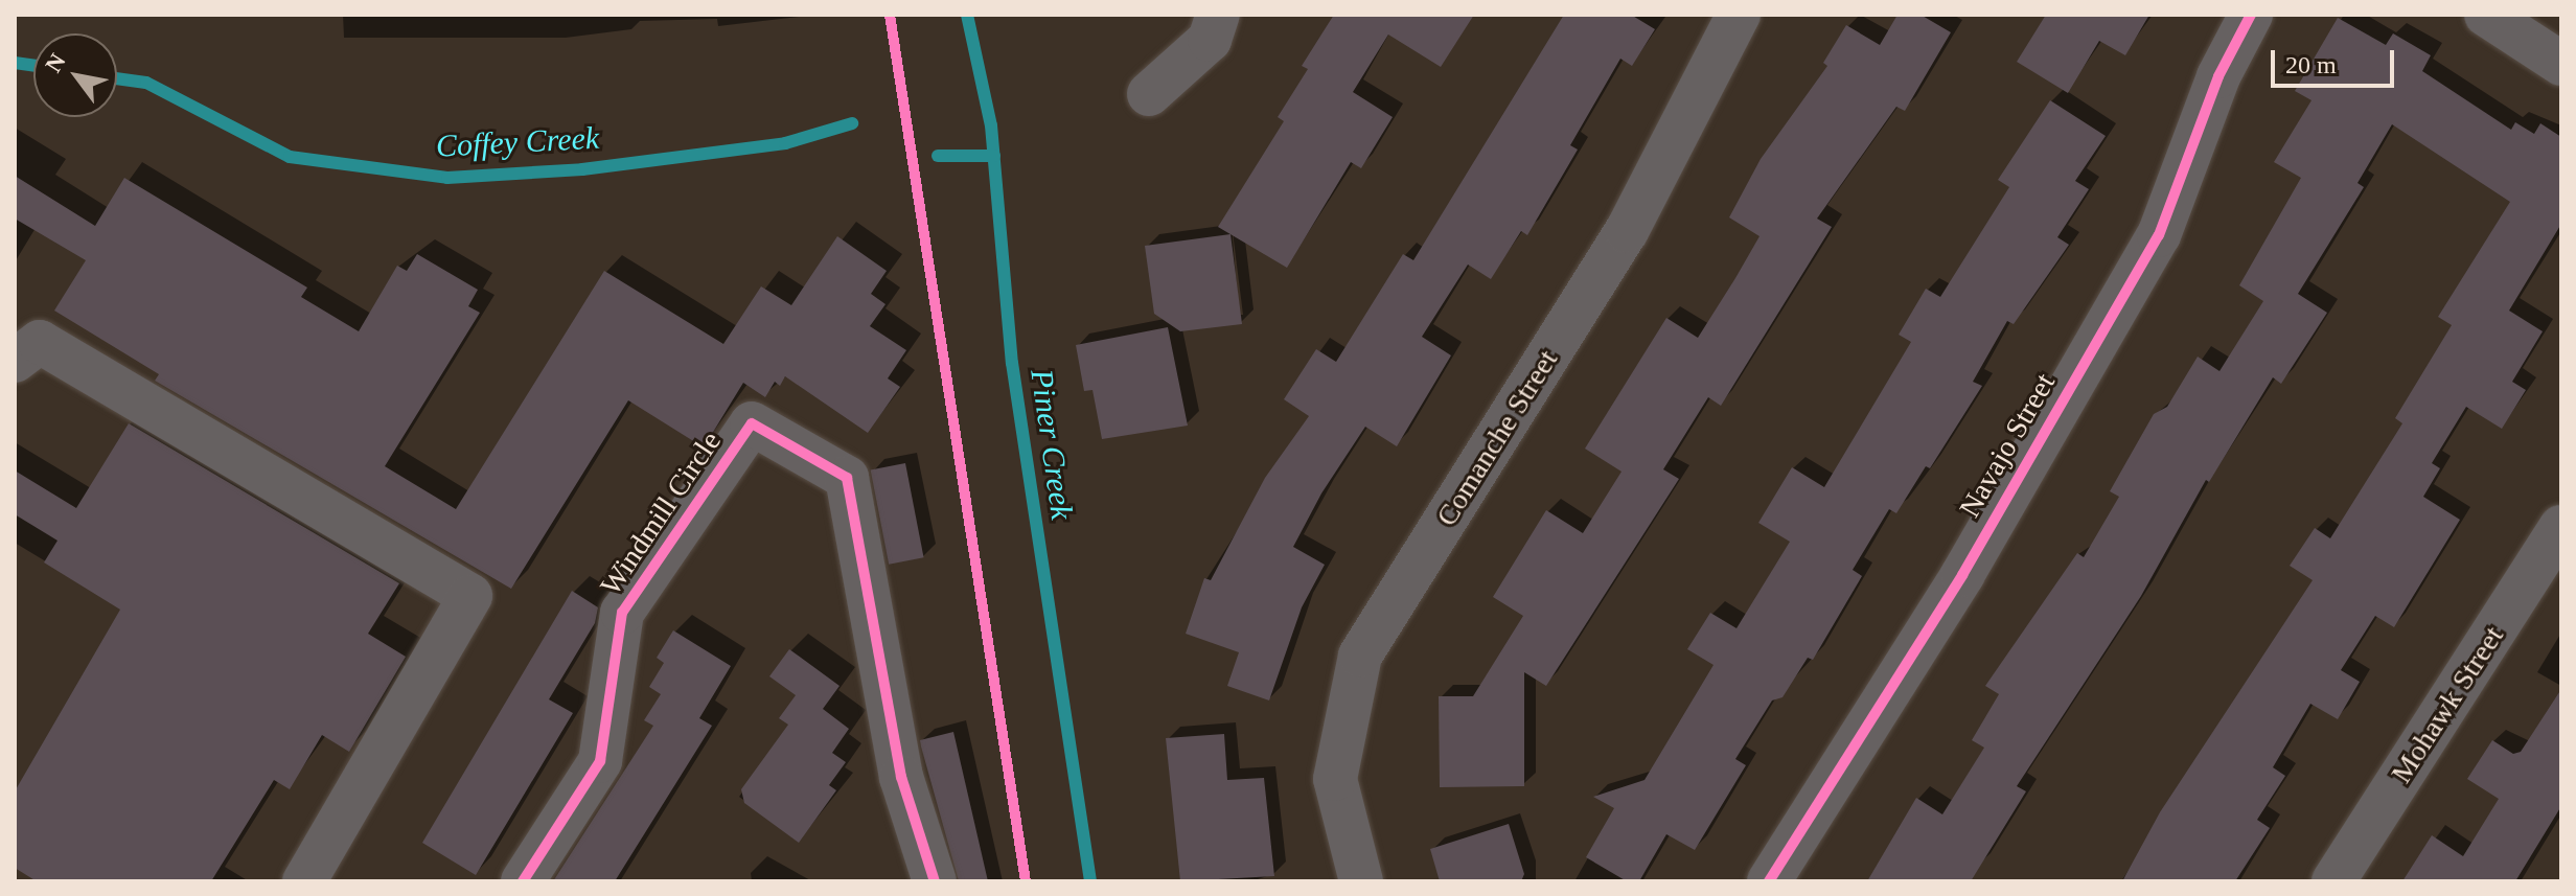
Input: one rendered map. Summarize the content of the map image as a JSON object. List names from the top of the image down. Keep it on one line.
{"streets":{"street":["Comanche Street","Navajo Street","Windmill Circle","Mohawk Street"]},"water":["Coffey Creek","Piner Creek"],"scale_bar":"20 m","north":"top left"}
